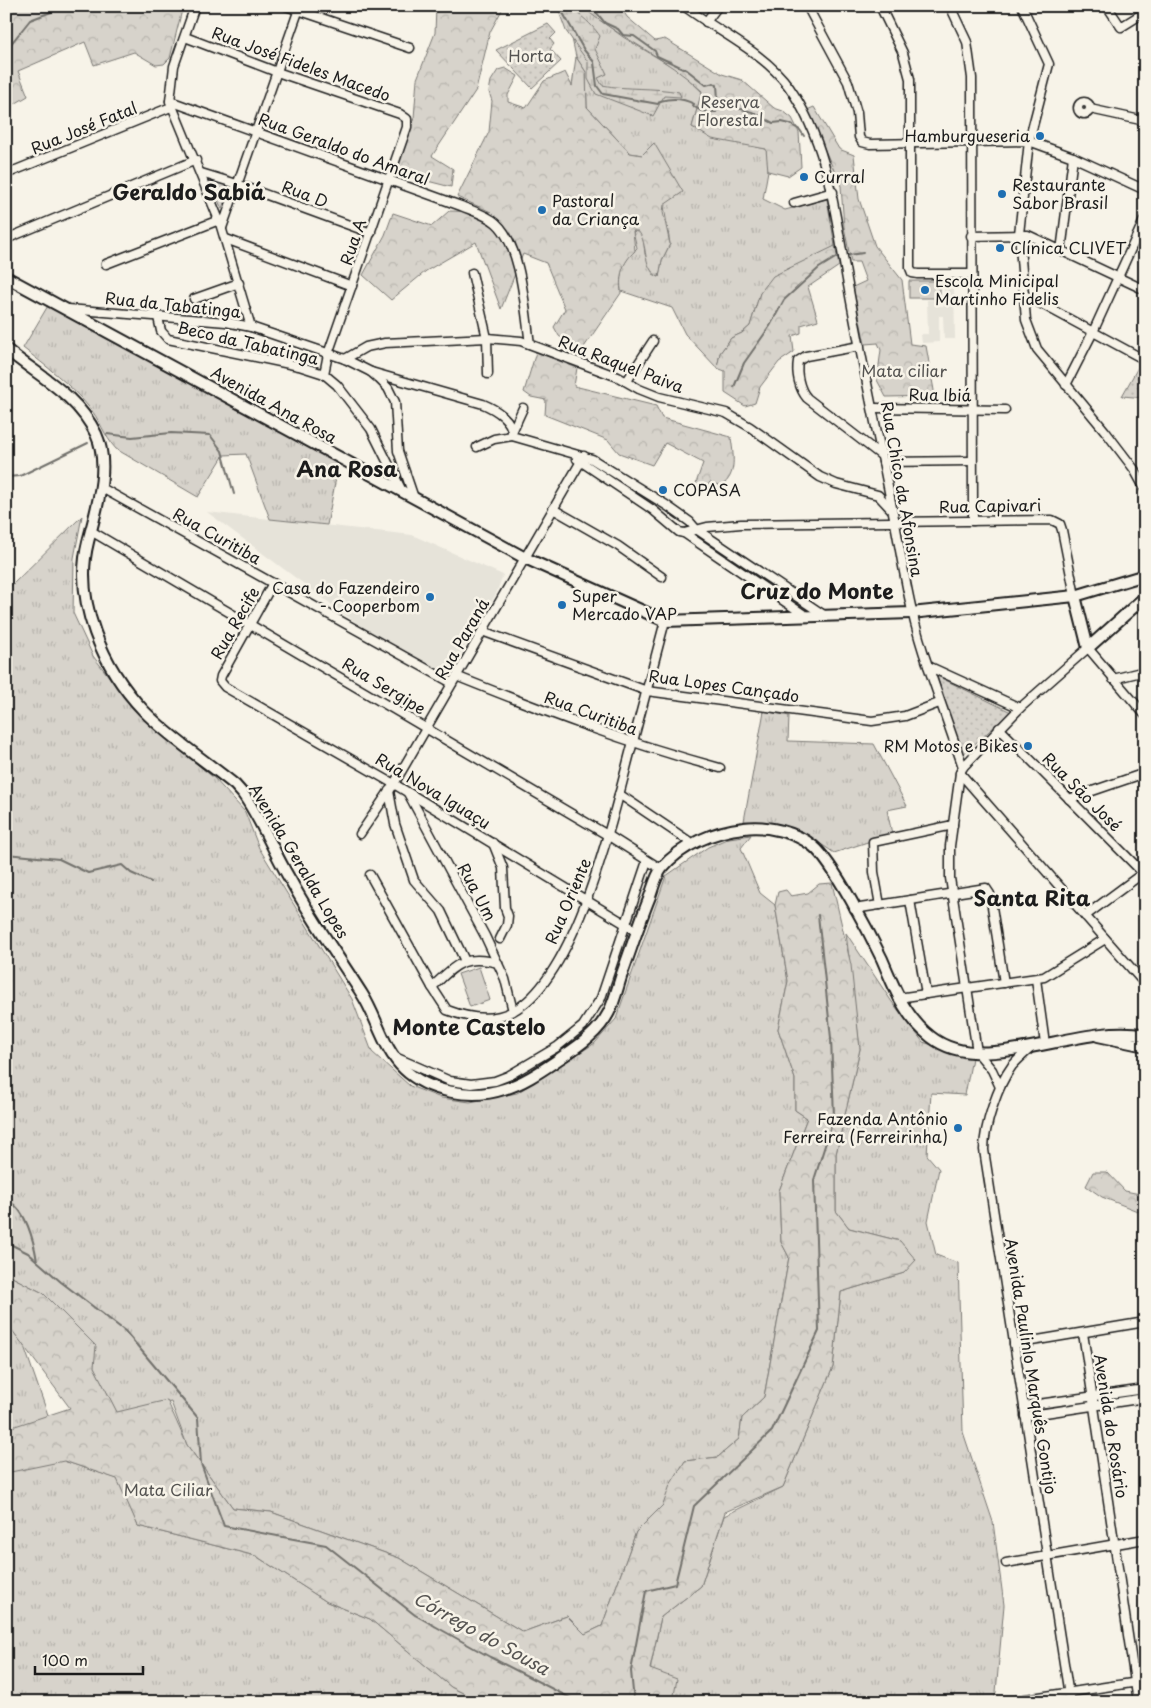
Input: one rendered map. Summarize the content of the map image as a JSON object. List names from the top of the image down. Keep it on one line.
{"streets":{"main road":["Avenida Ana Rosa","Avenida Geralda Lopes"],"street":["Rua José Fideles Macedo","Rua José Fatal","Rua Geraldo do Amaral","Rua D","Rua A","Rua da Tabatinga","Beco da Tabatinga","Rua Raquel Paiva","Rua Ibiá","Rua Chico da Afonsina","Rua Capivari","Rua Curitiba","Rua Recife","Rua Paraná","Rua Sergipe","Rua Lopes Cançado","Rua Nova Iguaçu","Rua São José","Rua Um","Rua Oriente","Avenida Paulinlo Marquês Gontijo","Avenida do Rosário"]},"crossings":[["Rua José Fideles Macedo","Rua A"],["Rua José Fatal","Rua Geraldo do Amaral"],["Rua Geraldo do Amaral","Rua A"],["Rua Geraldo do Amaral","Rua Raquel Paiva"],["Rua D","Rua A"],["Rua A","Rua da Tabatinga"],["Rua A","Beco da Tabatinga"],["Rua da Tabatinga","Beco da Tabatinga"],["Rua da Tabatinga","Rua Raquel Paiva"],["Rua da Tabatinga","Avenida Ana Rosa"],["Beco da Tabatinga","Avenida Ana Rosa"],["Rua Raquel Paiva","Rua Chico da Afonsina"],["Rua Ibiá","Rua Chico da Afonsina"],["Avenida Ana Rosa","Rua Paraná"],["Avenida Ana Rosa","Rua Oriente"],["Rua Chico da Afonsina","Rua Capivari"],["Rua Chico da Afonsina","Rua Lopes Cançado"],["Rua Curitiba","Rua Recife"],["Rua Curitiba","Rua Paraná"],["Rua Curitiba","Avenida Geralda Lopes"],["Rua Curitiba","Rua Oriente"],["Rua Recife","Rua Sergipe"],["Rua Recife","Rua Nova Iguaçu"],["Rua Paraná","Rua Sergipe"],["Rua Paraná","Rua Lopes Cançado"],["Rua Paraná","Rua Nova Iguaçu"],["Rua Sergipe","Avenida Geralda Lopes"],["Rua Sergipe","Rua Oriente"],["Rua Lopes Cançado","Rua Oriente"],["Rua Nova Iguaçu","Avenida Geralda Lopes"],["Rua Nova Iguaçu","Rua Um"],["Rua Nova Iguaçu","Rua Oriente"],["Rua Um","Rua Oriente"]],"districts":["Geraldo Sabiá","Ana Rosa","Cruz do Monte","Santa Rita","Monte Castelo"],"water":["Córrego do Sousa"],"parks":["Horta","Reserva Florestal","Mata ciliar","Mata Ciliar"],"places":["Hamburgueseria","Curral","Restaurante Sabor Brasil","Pastoral da Criança","Clínica CLIVET","Escola Minicipal Martinho Fidelis","COPASA","Casa do Fazendeiro - Cooperbom","Super Mercado VAP","RM Motos e Bikes","Fazenda Antônio Ferreira (Ferreirinha)"],"scale_bar":"100 m"}
